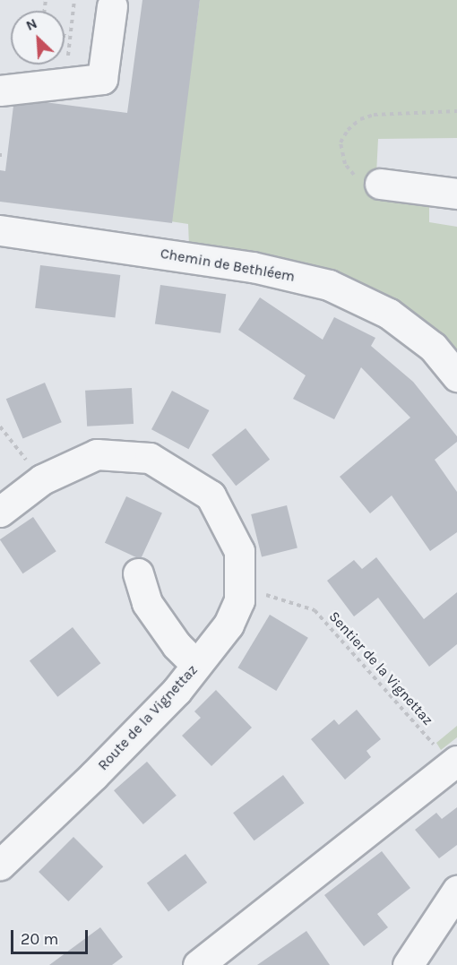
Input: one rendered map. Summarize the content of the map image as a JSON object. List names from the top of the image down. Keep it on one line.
{"streets":{"street":["Chemin de Bethléem","Route de la Vignettaz"],"path":["Sentier de la Vignettaz"]},"scale_bar":"20 m","north":"top left"}
